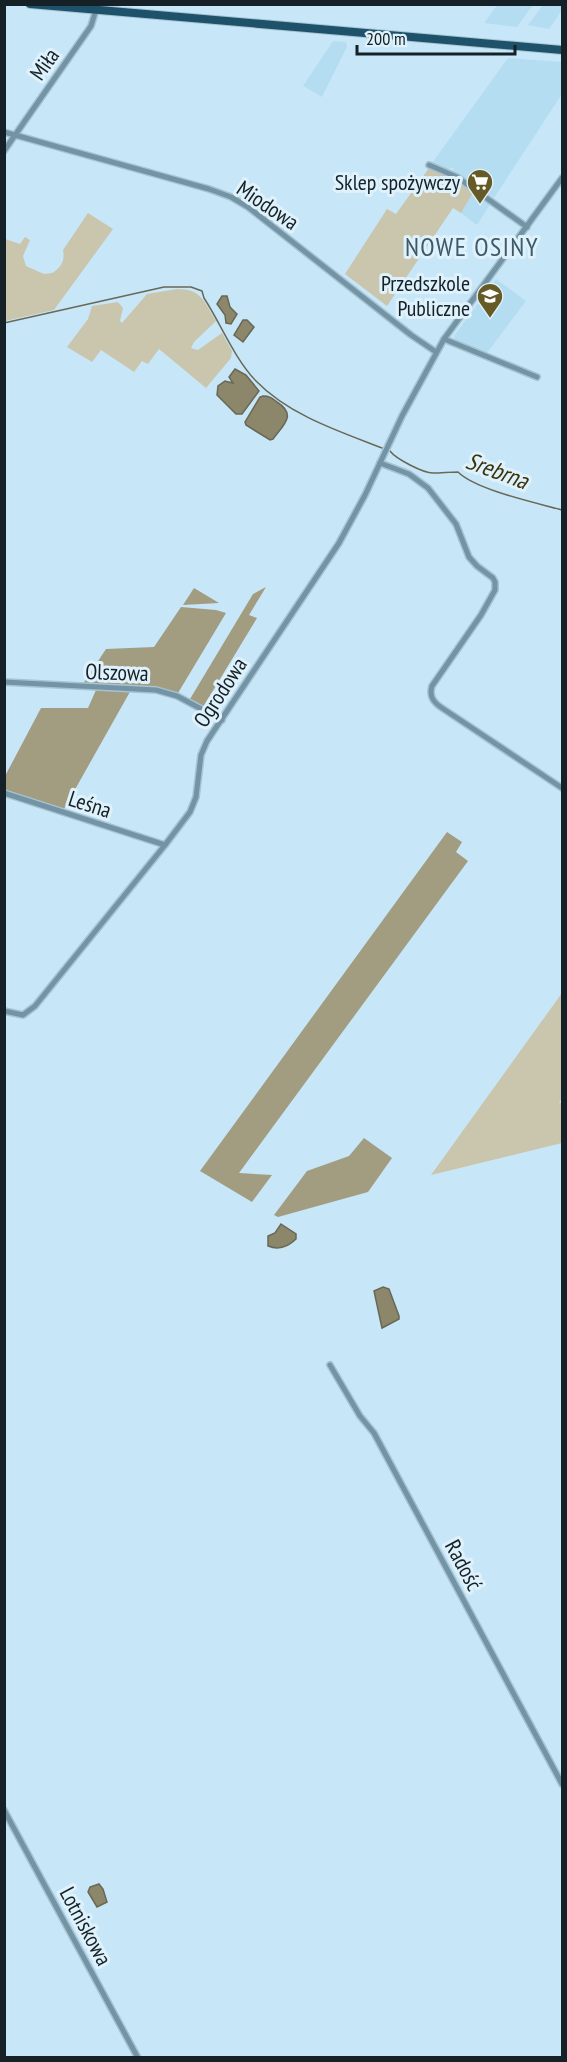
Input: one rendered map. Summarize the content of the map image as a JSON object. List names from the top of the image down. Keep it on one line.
{"streets":{"street":["Miła","Miodowa","Olszowa","Ogrodowa","Leśna","Radość","Lotniskowa"]},"crossings":[["Miła","Miodowa"],["Miodowa","Ogrodowa"],["Olszowa","Ogrodowa"],["Ogrodowa","Leśna"]],"districts":["NOWE OSINY"],"water":["Srebrna"],"places":{"supermarket":["Sklep spożywczy"],"school or university":["Przedszkole Publiczne"]},"scale_bar":"200 m"}
